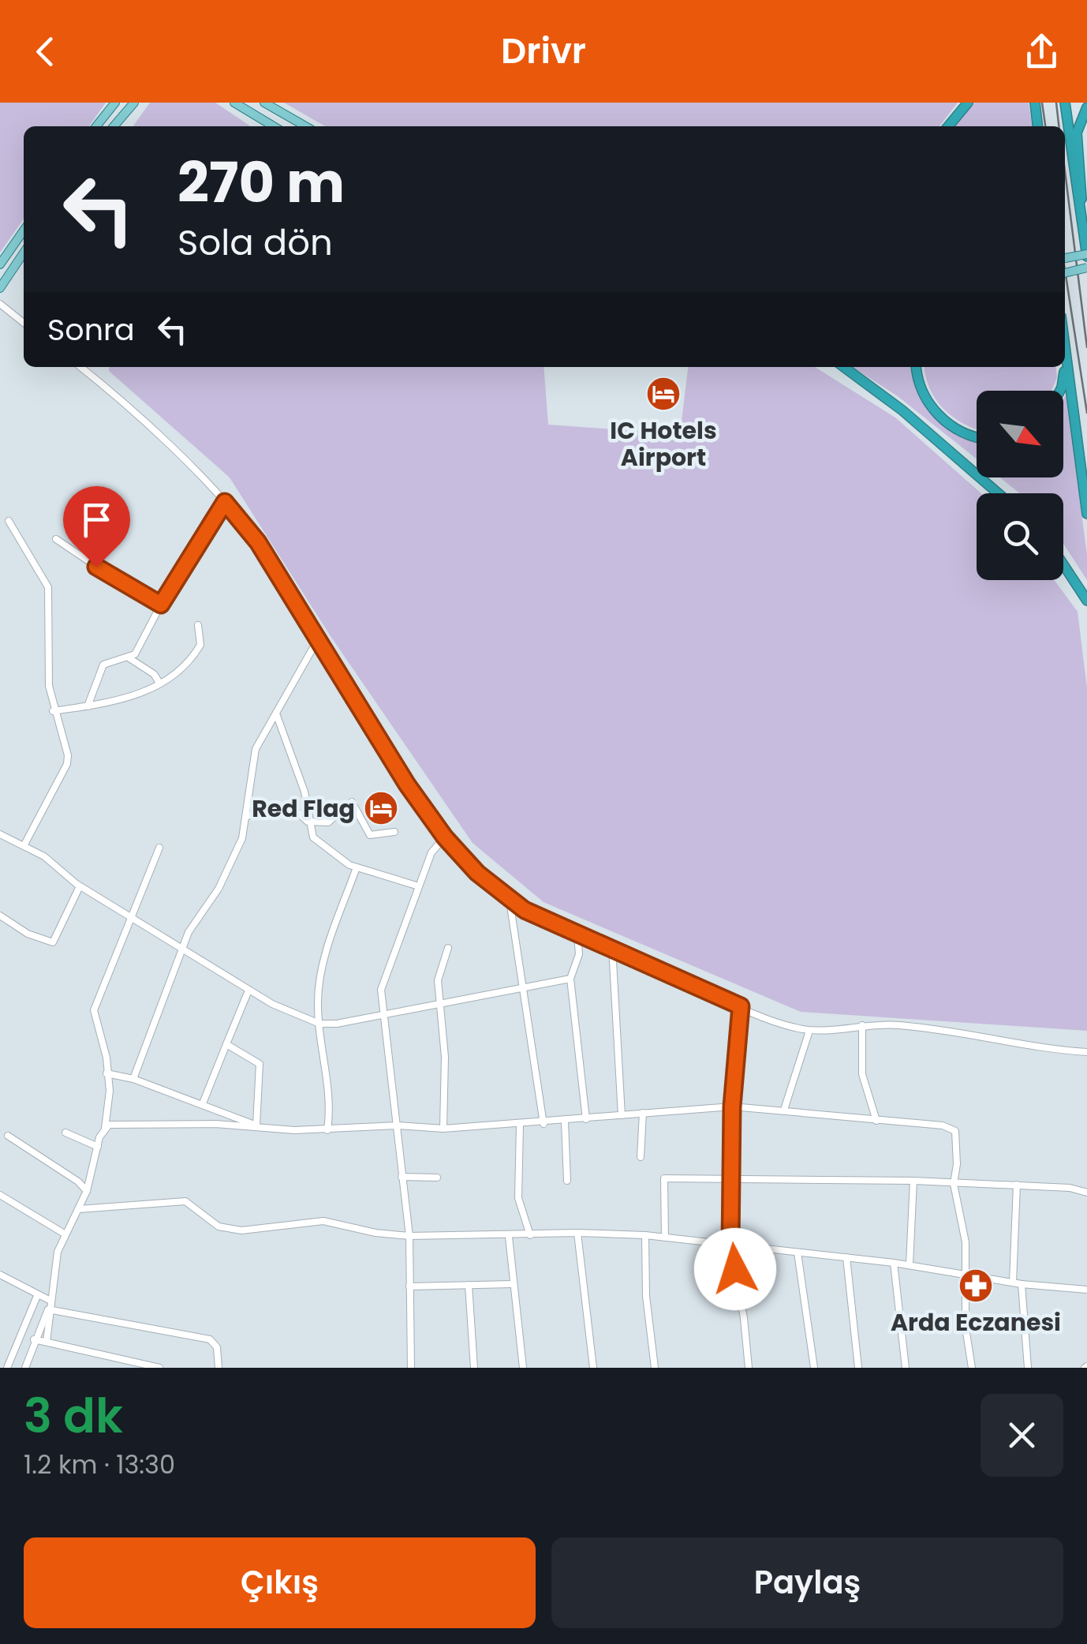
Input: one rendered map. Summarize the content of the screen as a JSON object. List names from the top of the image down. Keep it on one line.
{"places":{"hotel":["IC Hotels Airport","Red Flag"],"pharmacy":["Arda Eczanesi"]},"north":"bottom right","page":{"header":"Drivr","turn":["270 m","Sola dön"],"then":"Sonra","heading":["3 dk","1.2 km · 13:30"],"buttons":["Çıkış","Paylaş"]}}
